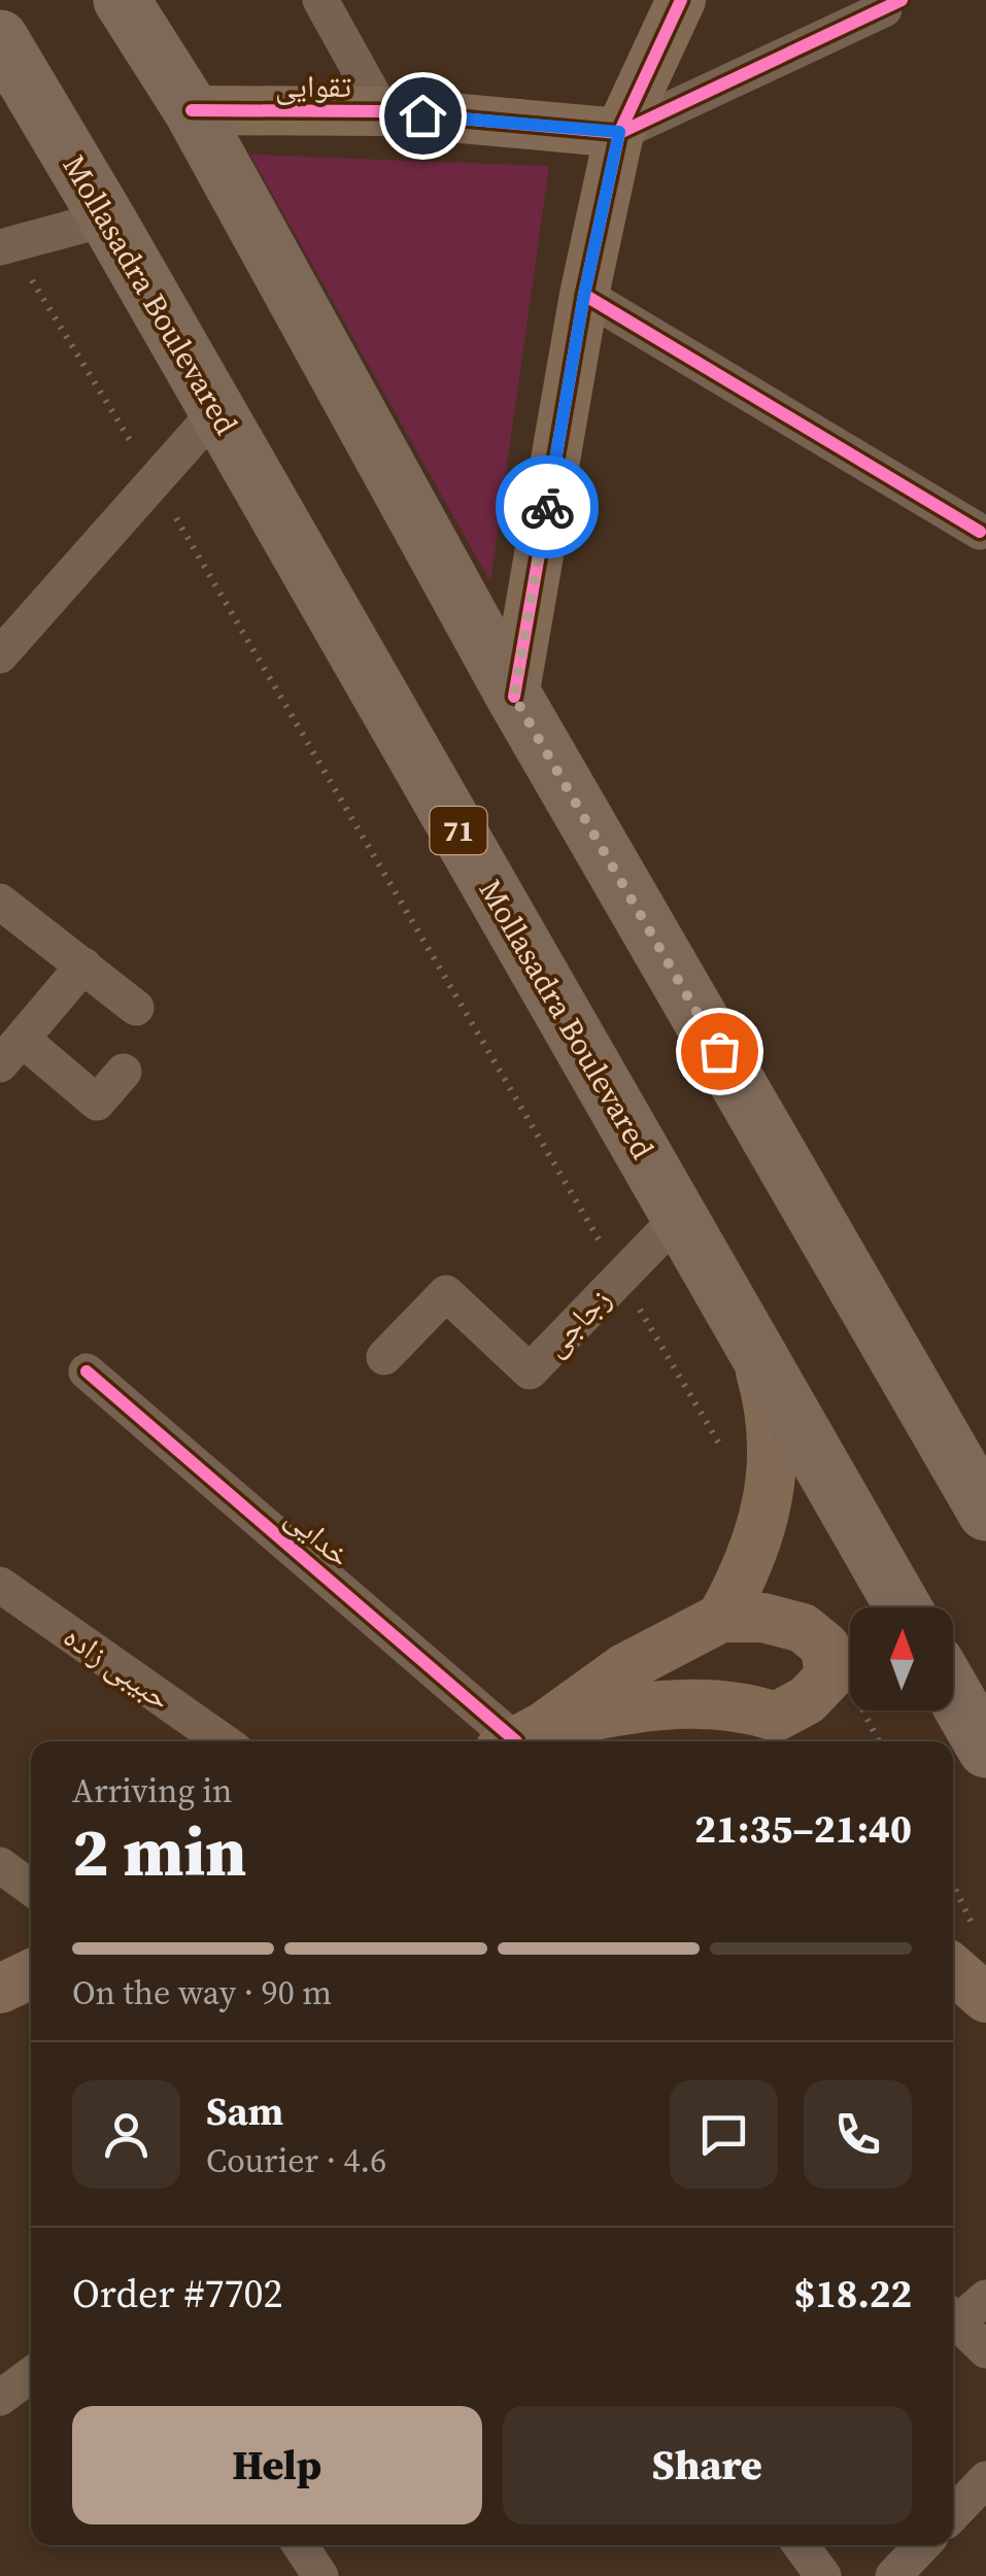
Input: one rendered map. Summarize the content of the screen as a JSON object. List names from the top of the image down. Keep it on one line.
{"streets":{"highway":["Mollasadra Boulevared","71"],"street":["تقوایی","زجاجی","خدایی","حبیبی زاده"]},"crossings":[["Mollasadra Boulevared","زجاجی"]],"north":"top","page":{"heading":["2 min","Arriving in","21:35–21:40"],"panel":["Sam","Courier · 4.6","Order #7702","$18.22"],"bar":"On the way · 90 m","buttons":["Help","Share"]}}
